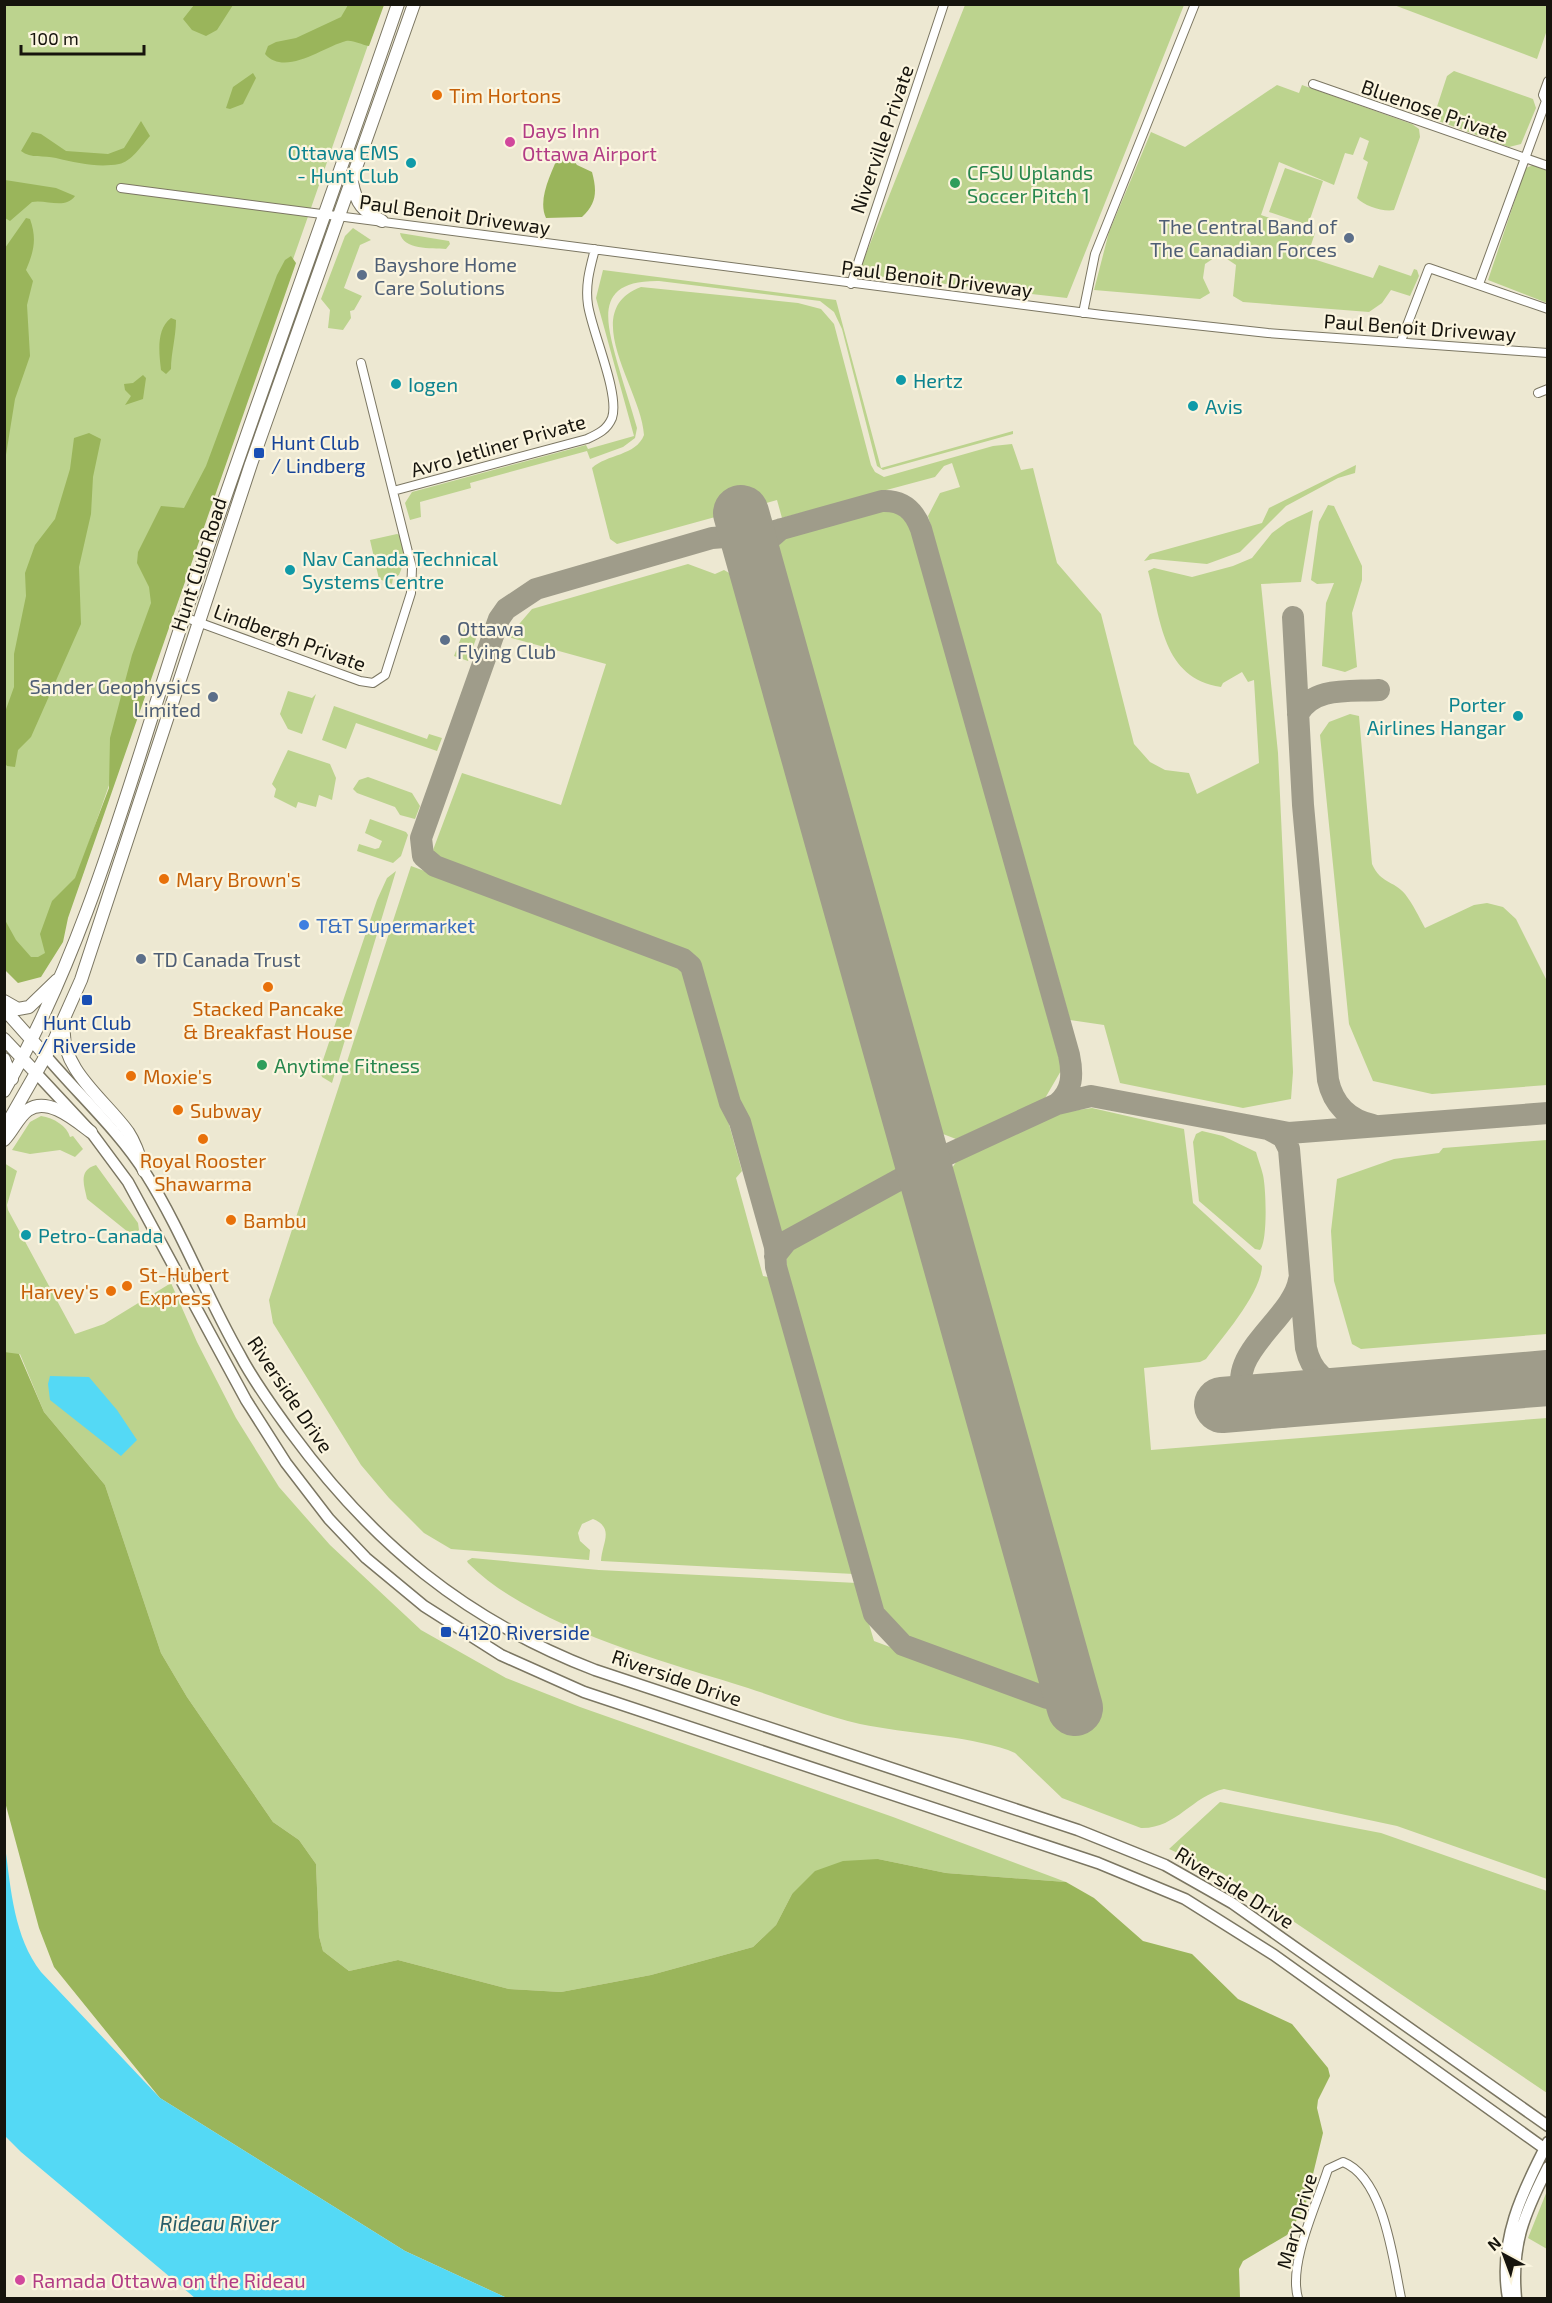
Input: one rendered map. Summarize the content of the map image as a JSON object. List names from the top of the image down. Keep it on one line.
{"streets":{"main road":["Hunt Club Road","Riverside Drive"],"street":["Bluenose Private","Niverville Private","Paul Benoit Driveway","Avro Jetliner Private","Lindbergh Private","Mary Drive"]},"crossings":[["Niverville Private","Paul Benoit Driveway"],["Paul Benoit Driveway","Avro Jetliner Private"],["Paul Benoit Driveway","Hunt Club Road"],["Avro Jetliner Private","Lindbergh Private"],["Hunt Club Road","Lindbergh Private"],["Hunt Club Road","Riverside Drive"]],"water":["Rideau River"],"places":{"other":["Tim Hortons","Days Inn Ottawa Airport","Ottawa EMS - Hunt Club","CFSU Uplands Soccer Pitch 1","The Central Band of The Canadian Forces","Bayshore Home Care Solutions","Hertz","Iogen","Avis","Nav Canada Technical Systems Centre","Ottawa Flying Club","Sander Geophysics Limited","Porter Airlines Hangar","Mary Brown's","T&T Supermarket","TD Canada Trust","Stacked Pancake & Breakfast House","Anytime Fitness","Moxie's","Subway","Royal Rooster Shawarma","Bambu","Petro-Canada","St-Hubert Express","Harvey's","Ramada Ottawa on the Rideau"],"transit":["Hunt Club / Lindberg","Hunt Club / Riverside","4120 Riverside"]},"scale_bar":"100 m","north":"top left"}
